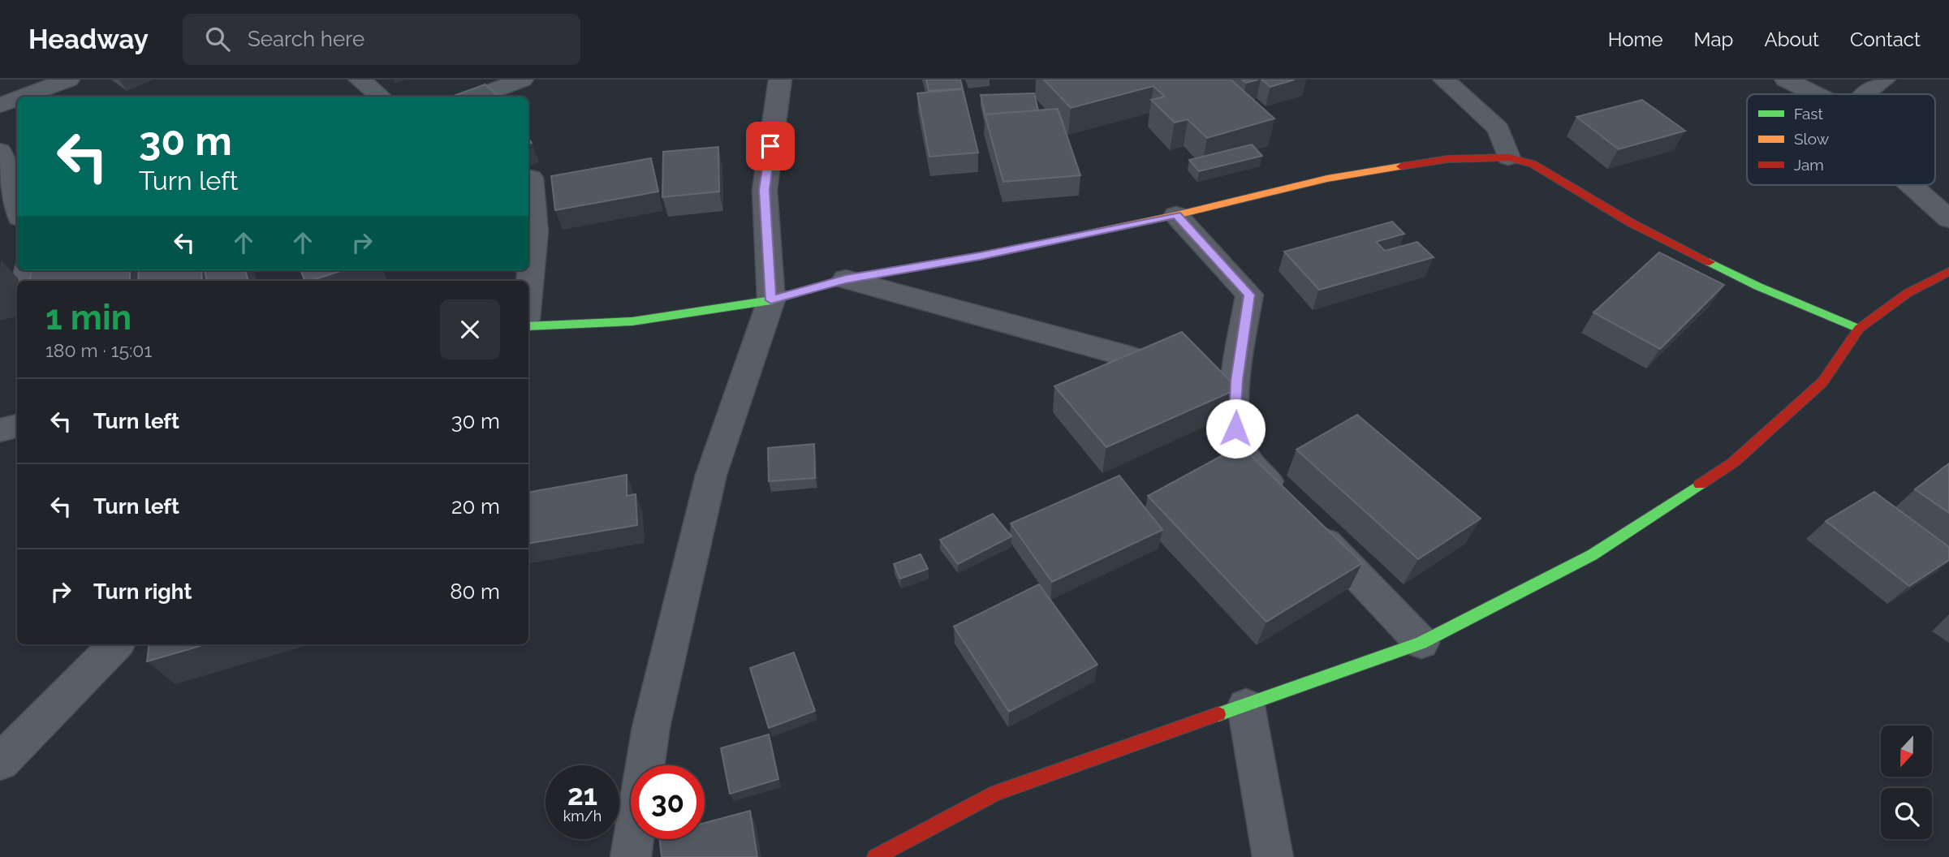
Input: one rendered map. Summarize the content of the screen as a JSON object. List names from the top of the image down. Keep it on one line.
{"legend":["Fast","Slow","Jam"],"north":"bottom","page":{"header":"Headway","search":"Search here","nav":["Home","Map","About","Contact"],"turn":["30 m","Turn left"],"heading":["1 min","180 m · 15:01"],"list":[{"name":"Turn left","value":"30 m"},{"name":"Turn left","value":"20 m"},{"name":"Turn right","value":"80 m"}],"speed":"21 km/h","limit":"30"}}
